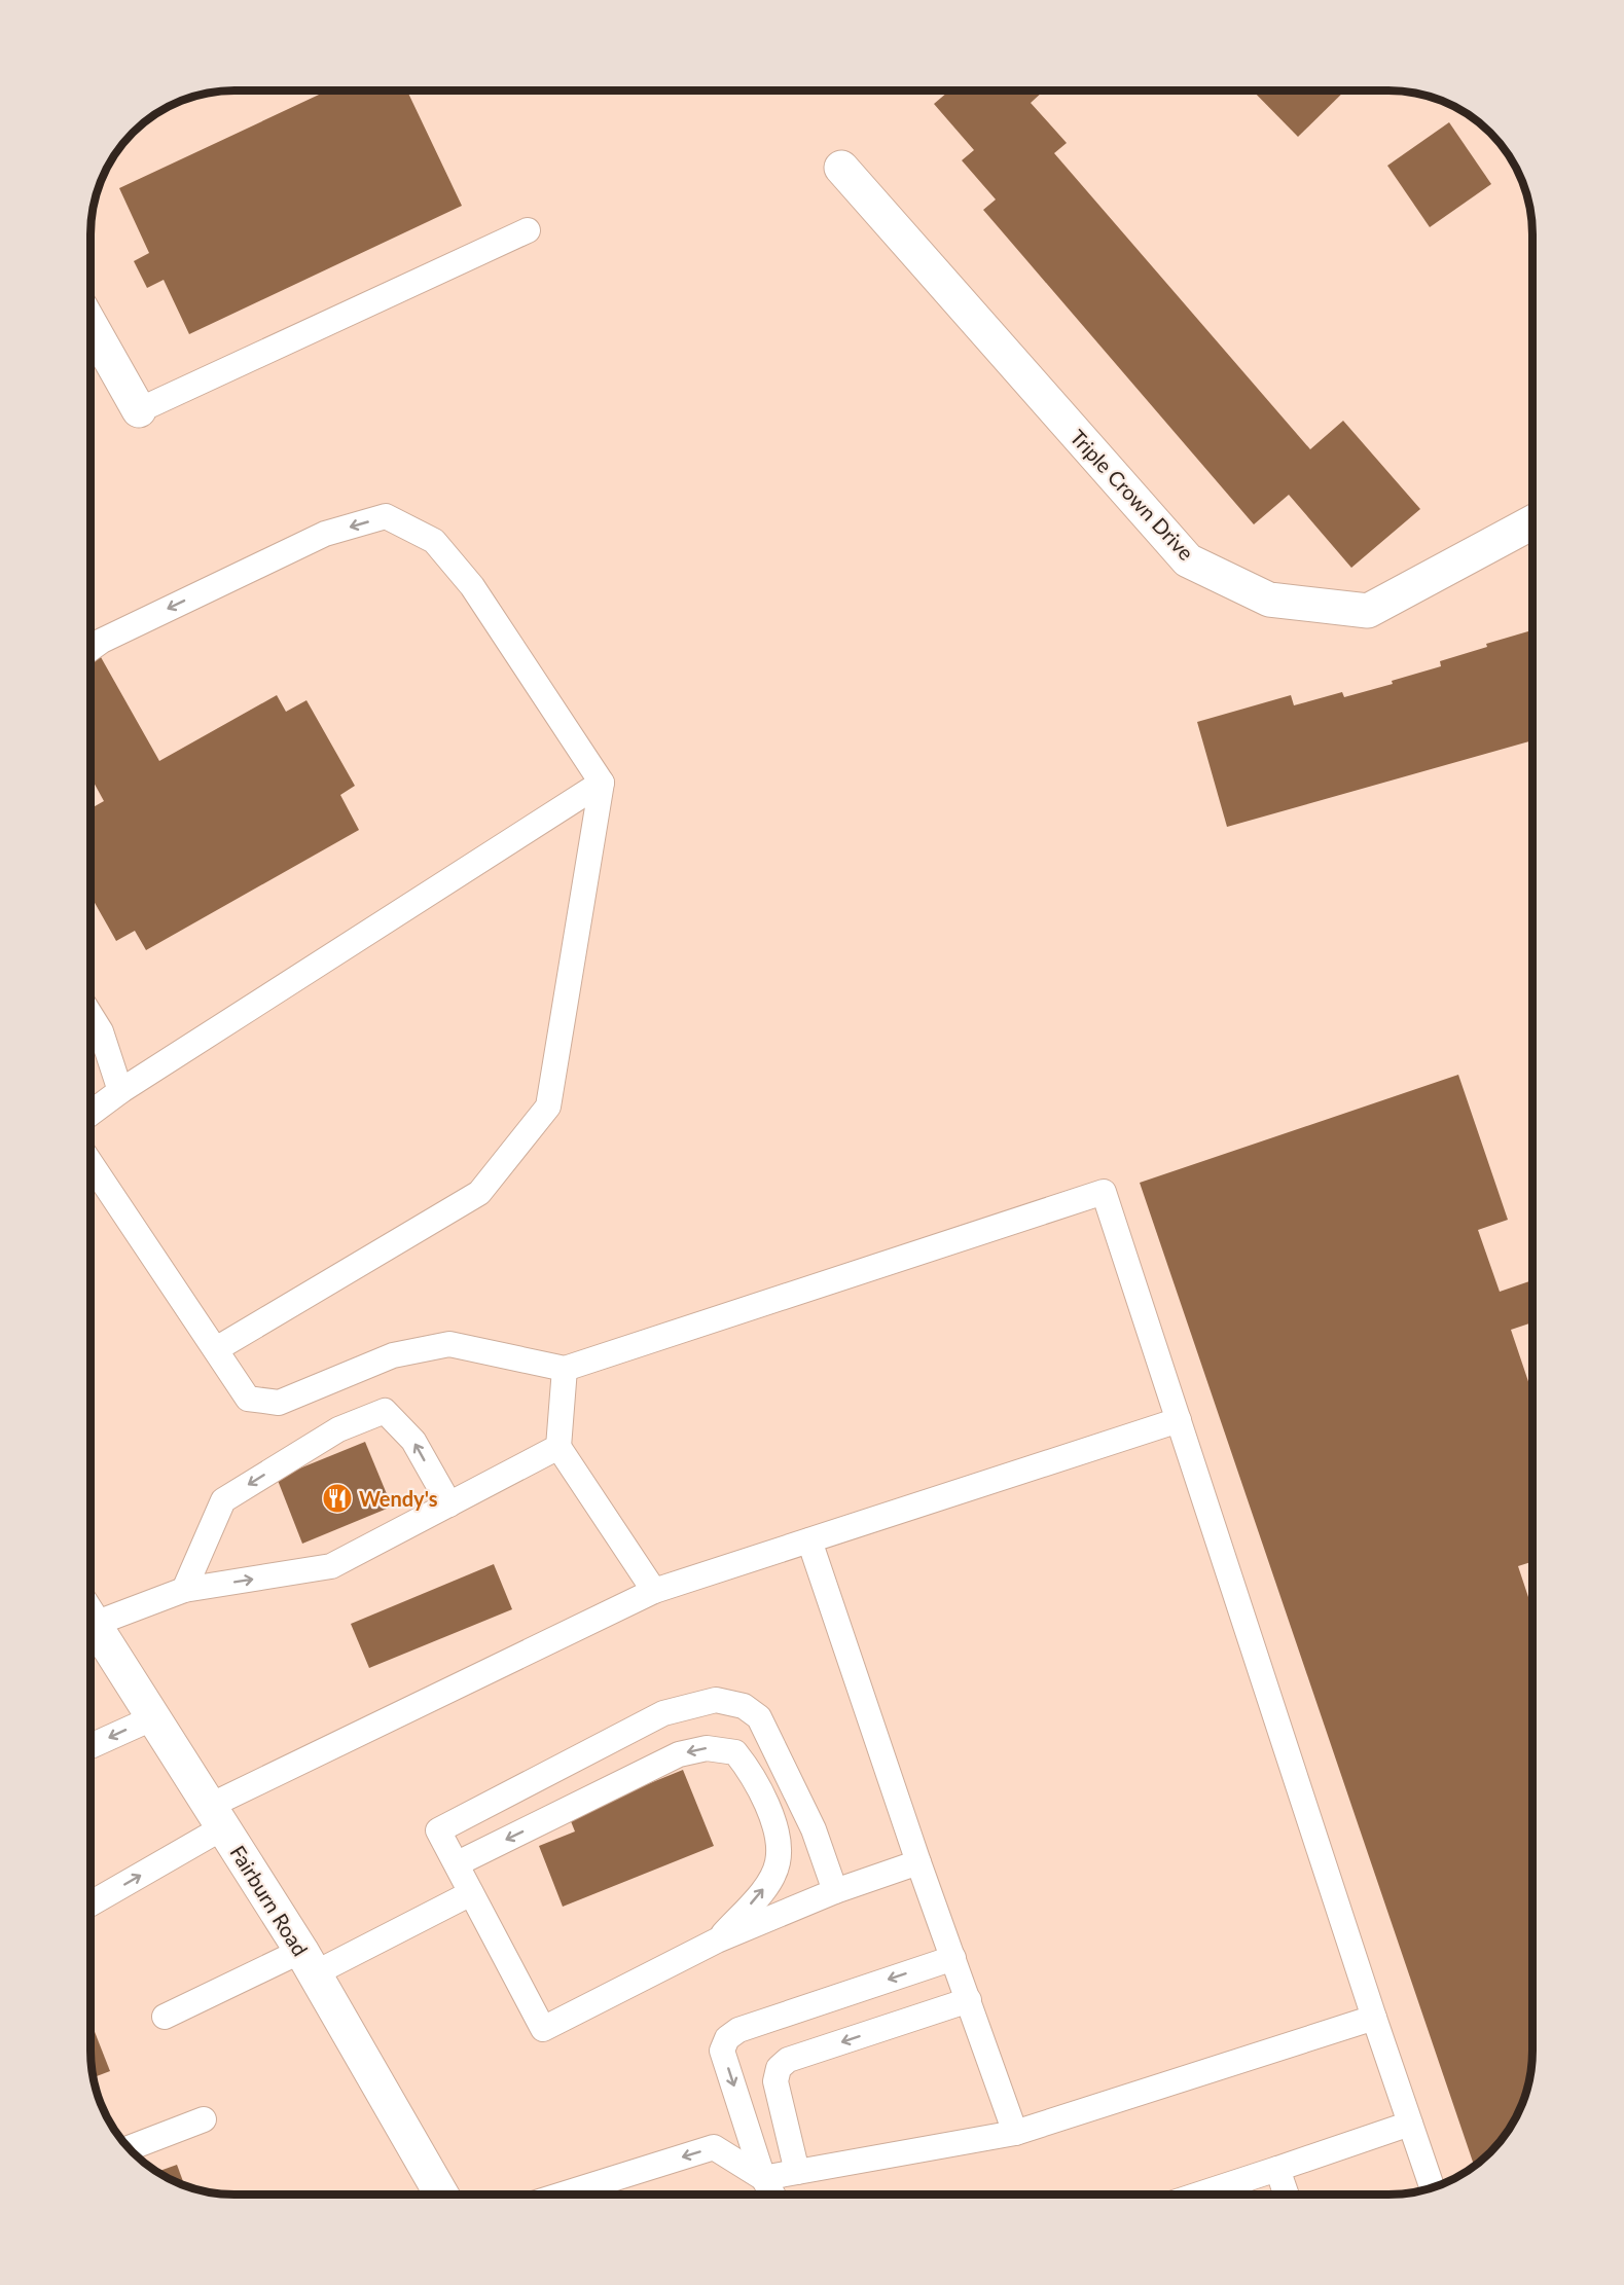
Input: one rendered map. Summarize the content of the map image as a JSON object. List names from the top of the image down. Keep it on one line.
{"streets":{"street":["Triple Crown Drive","Fairburn Road"]},"places":{"restaurant":["Wendy's"]}}
